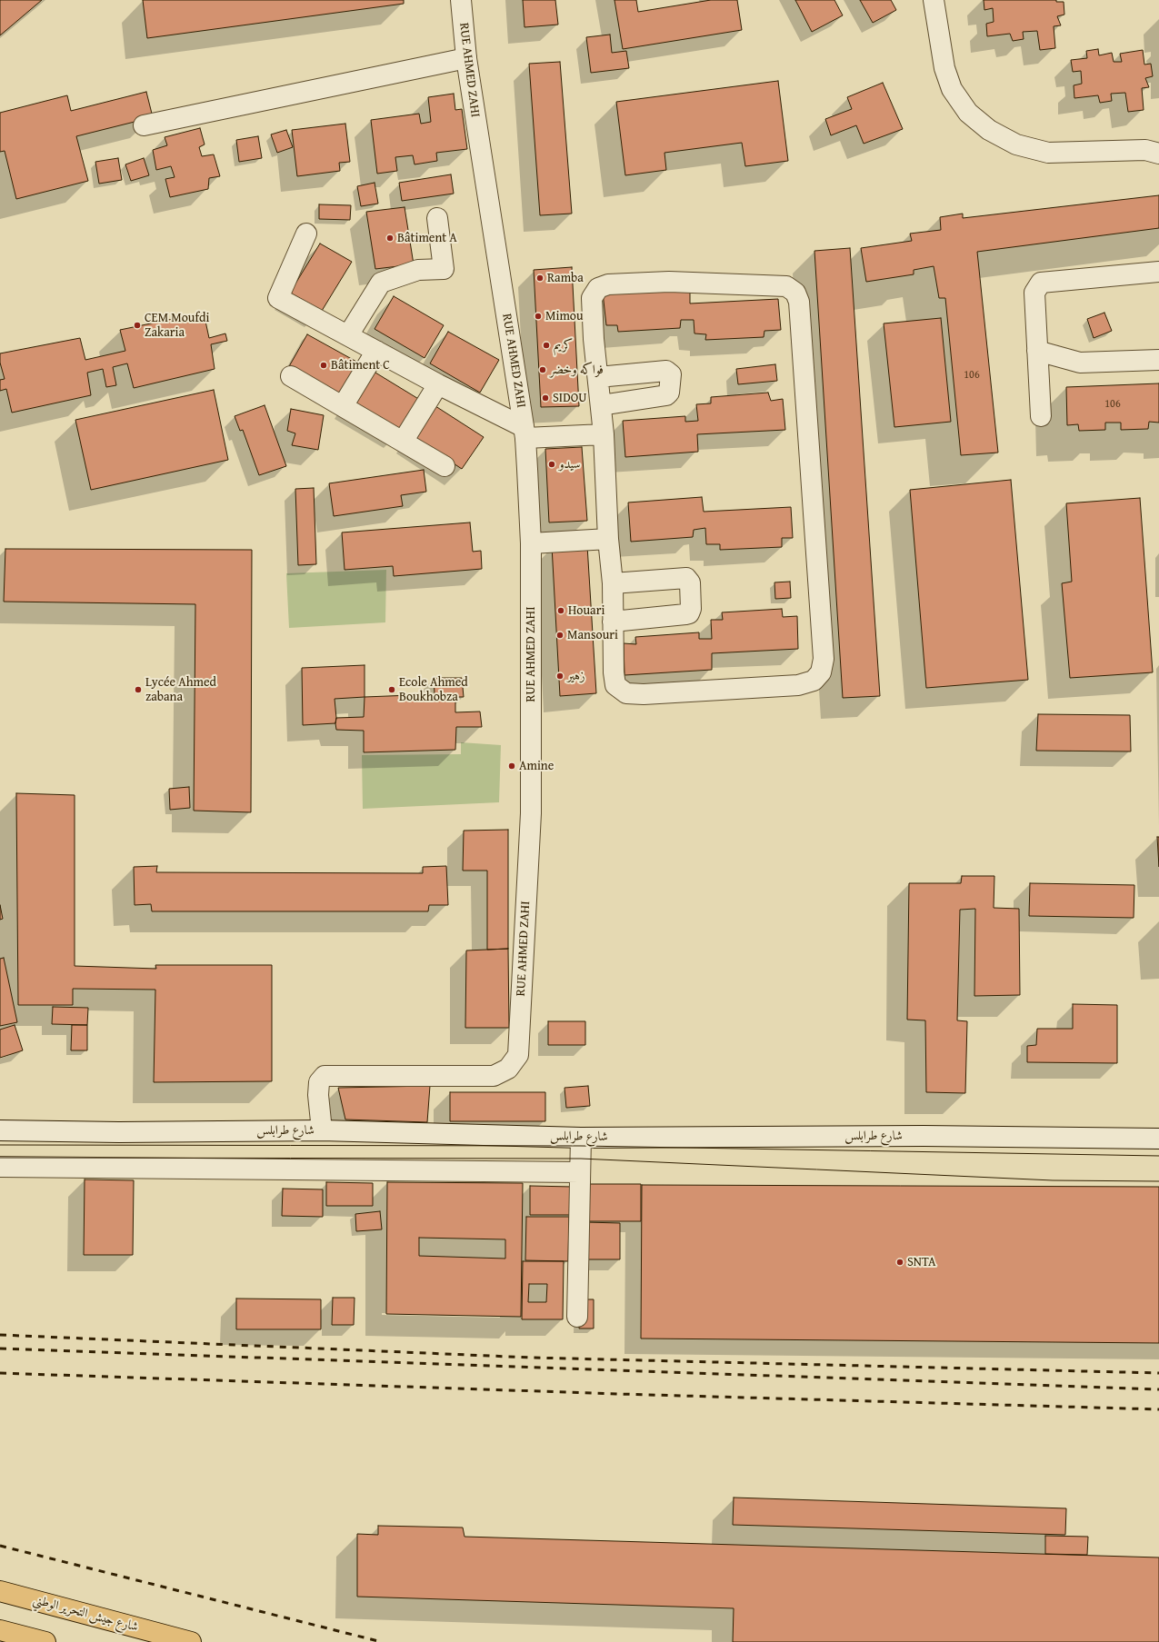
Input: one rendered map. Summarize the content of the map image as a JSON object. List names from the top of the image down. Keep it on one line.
{"streets":{"highway":["شارع جيش التحرير الوطني"],"street":["RUE AHMED ZAHI","شارع طرابلس"]},"crossings":[["RUE AHMED ZAHI","شارع طرابلس"]],"places":["Bâtiment A","Ramba","Mimou","CEM Moufdi Zakaria","كريم","Bâtiment C","فواكه وخضر","SIDOU","سيدو","Houari","Mansouri","زهير","Lycée Ahmed zabana","Ecole Ahmed Boukhobza","Amine","SNTA"],"house_numbers":["106","106"]}
